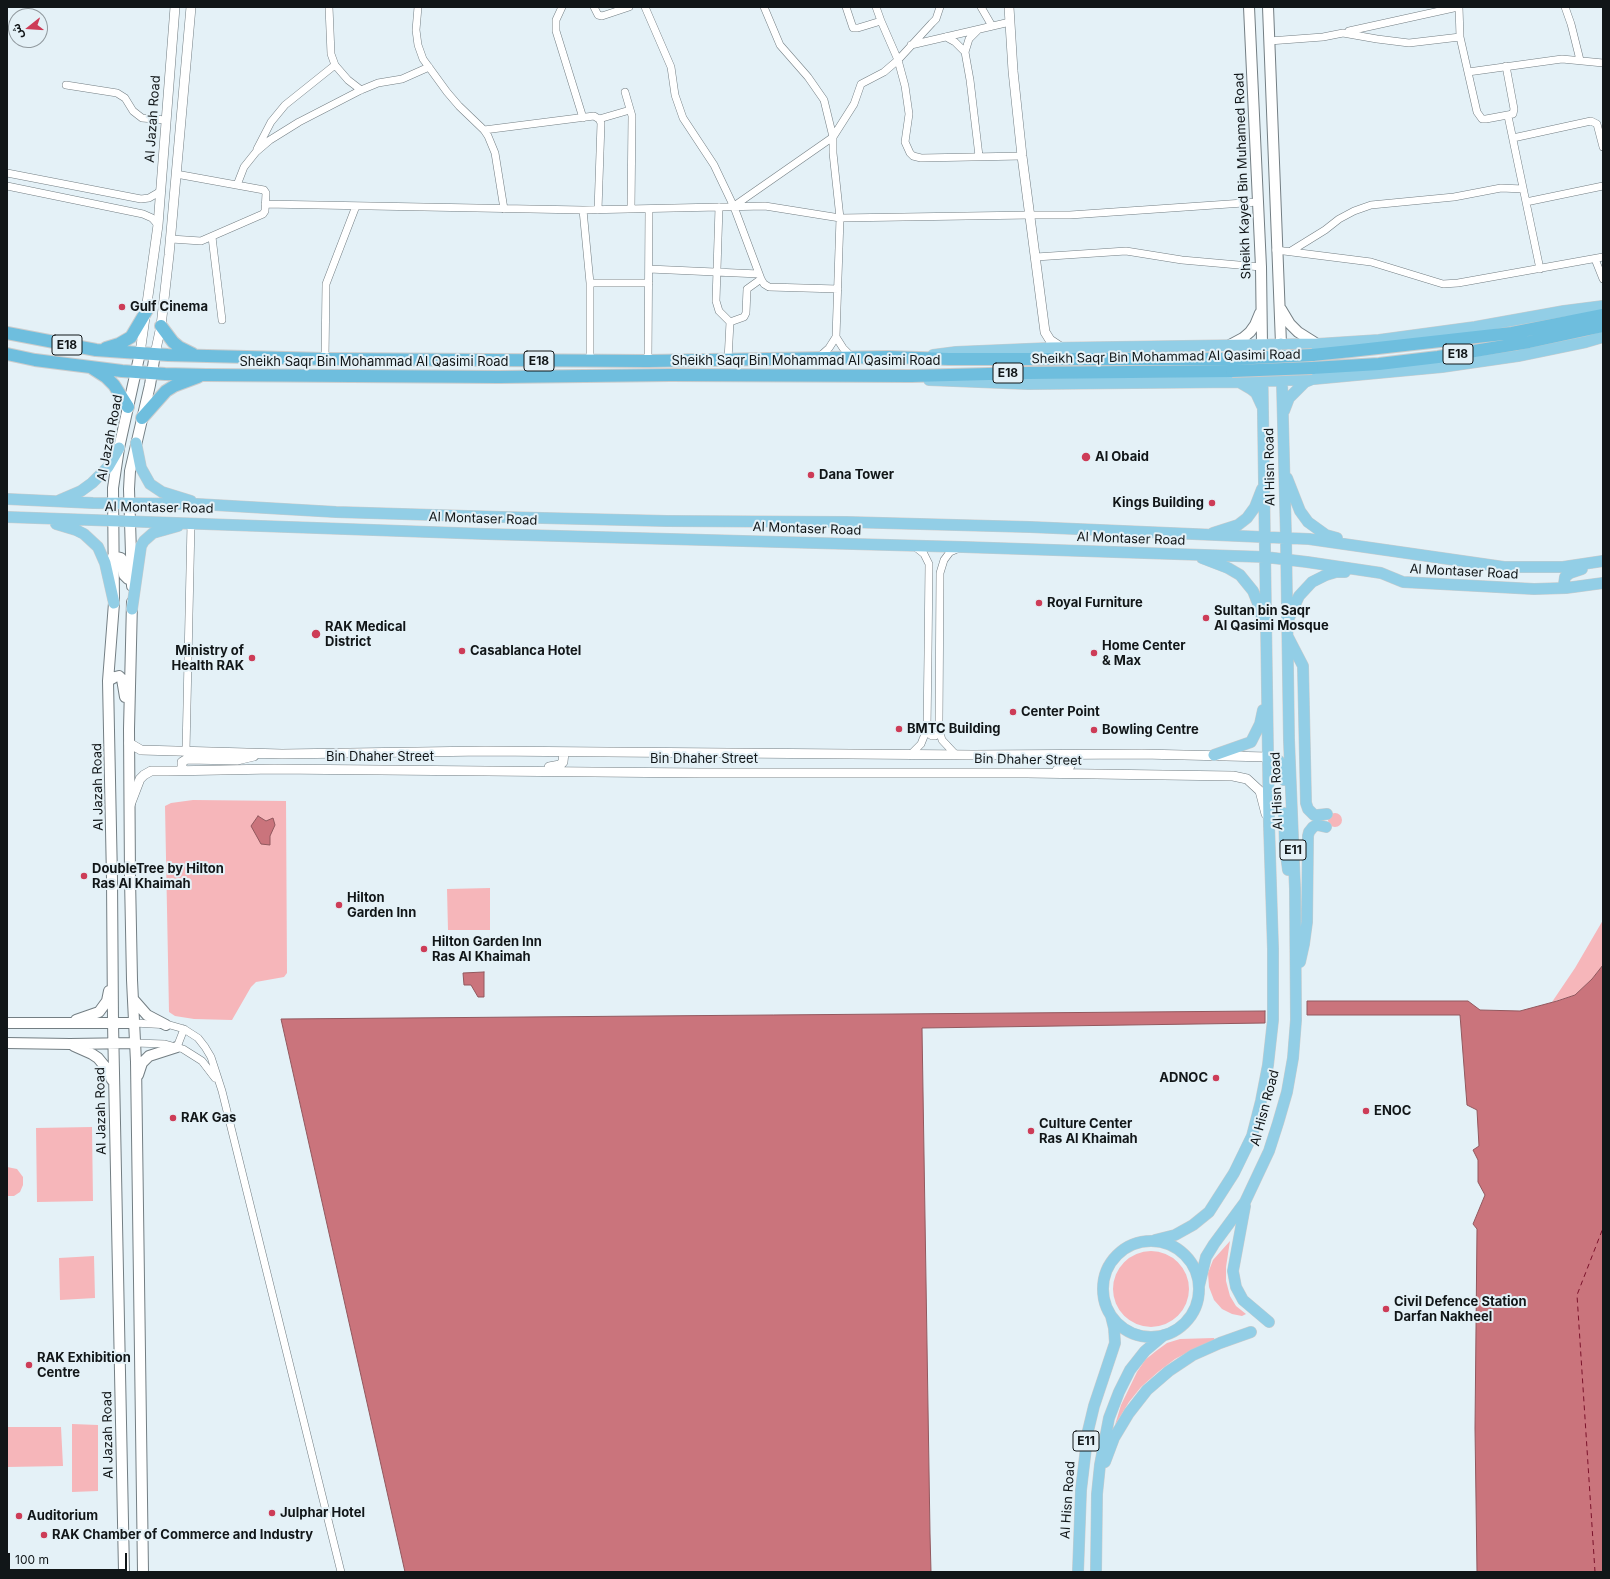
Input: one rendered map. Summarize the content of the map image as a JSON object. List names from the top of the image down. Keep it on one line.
{"streets":{"highway":["E18","Sheikh Saqr Bin Mohammad Al Qasimi Road"],"main road":["Al Jazah Road","Sheikh Kayed Bin Muhamed Road","Al Hisn Road","Al Montaser Road","E11"],"street":["Bin Dhaher Street"]},"crossings":[["Al Jazah Road","Sheikh Saqr Bin Mohammad Al Qasimi Road"],["Al Jazah Road","Al Montaser Road"],["Al Jazah Road","Bin Dhaher Street"],["Sheikh Kayed Bin Muhamed Road","Al Hisn Road"],["Al Hisn Road","Al Montaser Road"],["Al Hisn Road","Bin Dhaher Street"],["Al Hisn Road","E11"]],"places":["Gulf Cinema","Al Obaid","Dana Tower","Kings Building","Royal Furniture","Sultan bin Saqr Al Qasimi Mosque","RAK Medical District","Casablanca Hotel","Home Center & Max","Ministry of Health RAK","Center Point","BMTC Building","Bowling Centre","DoubleTree by Hilton Ras Al Khaimah","Hilton Garden Inn","Hilton Garden Inn Ras Al Khaimah","ADNOC","ENOC","RAK Gas","Culture Center Ras Al Khaimah","Civil Defence Station Darfan Nakheel","RAK Exhibition Centre","Julphar Hotel","Auditorium","RAK Chamber of Commerce and Industry"],"scale_bar":"100 m","north":"left"}
